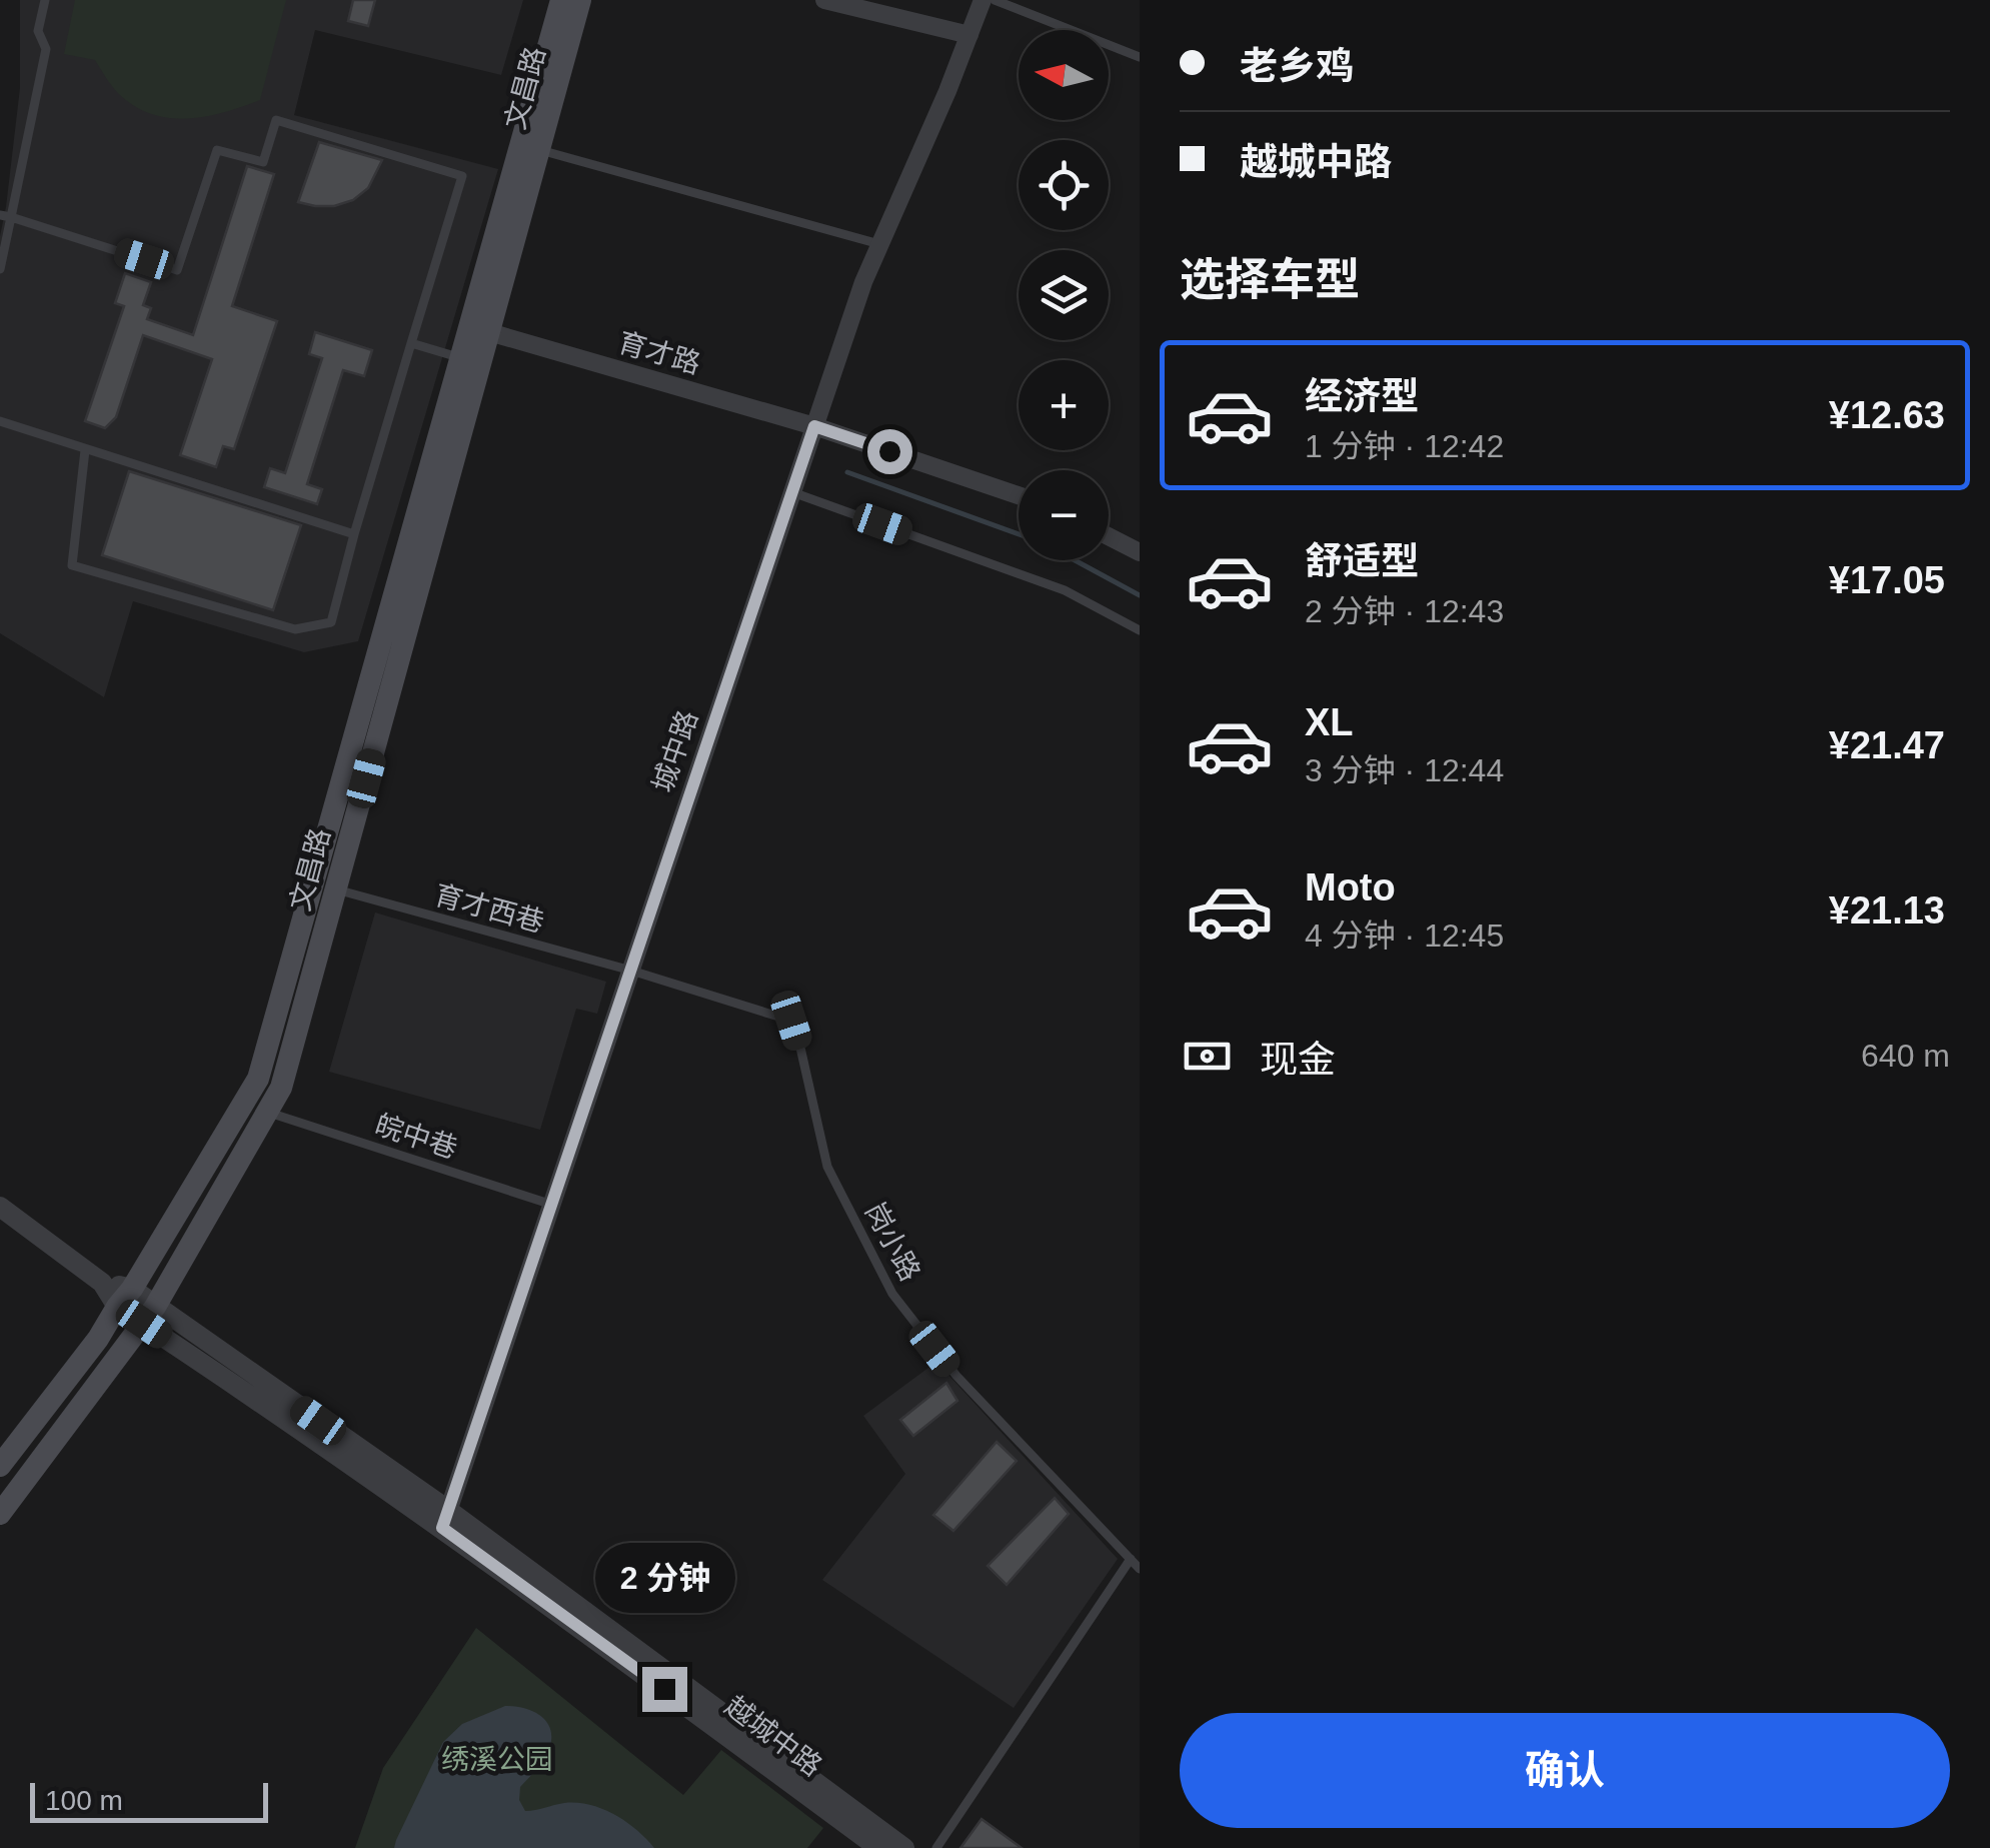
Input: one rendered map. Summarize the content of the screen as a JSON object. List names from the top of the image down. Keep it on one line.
{"streets":{"main road":["文昌路"],"street":["育才路","城中路","越城中路"],"lane":["育才西巷","皖中巷","岗小路"]},"crossings":[["文昌路","育才路"],["文昌路","育才西巷"],["文昌路","皖中巷"],["文昌路","越城中路"],["育才路","城中路"],["城中路","育才西巷"],["城中路","皖中巷"],["城中路","岗小路"],["城中路","越城中路"],["育才西巷","岗小路"]],"parks":["绣溪公园"],"scale_bar":"100 m","north":"left","page":{"banner":["老乡鸡","越城中路"],"map_buttons":["+","−"],"heading":"选择车型","list":[{"name":"经济型","note":"1 分钟 · 12:42","value":"¥12.63"},{"name":"舒适型","note":"2 分钟 · 12:43","value":"¥17.05"},{"name":"XL","note":"3 分钟 · 12:44","value":"¥21.47"},{"name":"Moto","note":"4 分钟 · 12:45","value":"¥21.13"}],"pay":["现金","640 m"],"bubble":"2 分钟","buttons":"确认","scale":"100 m"}}
